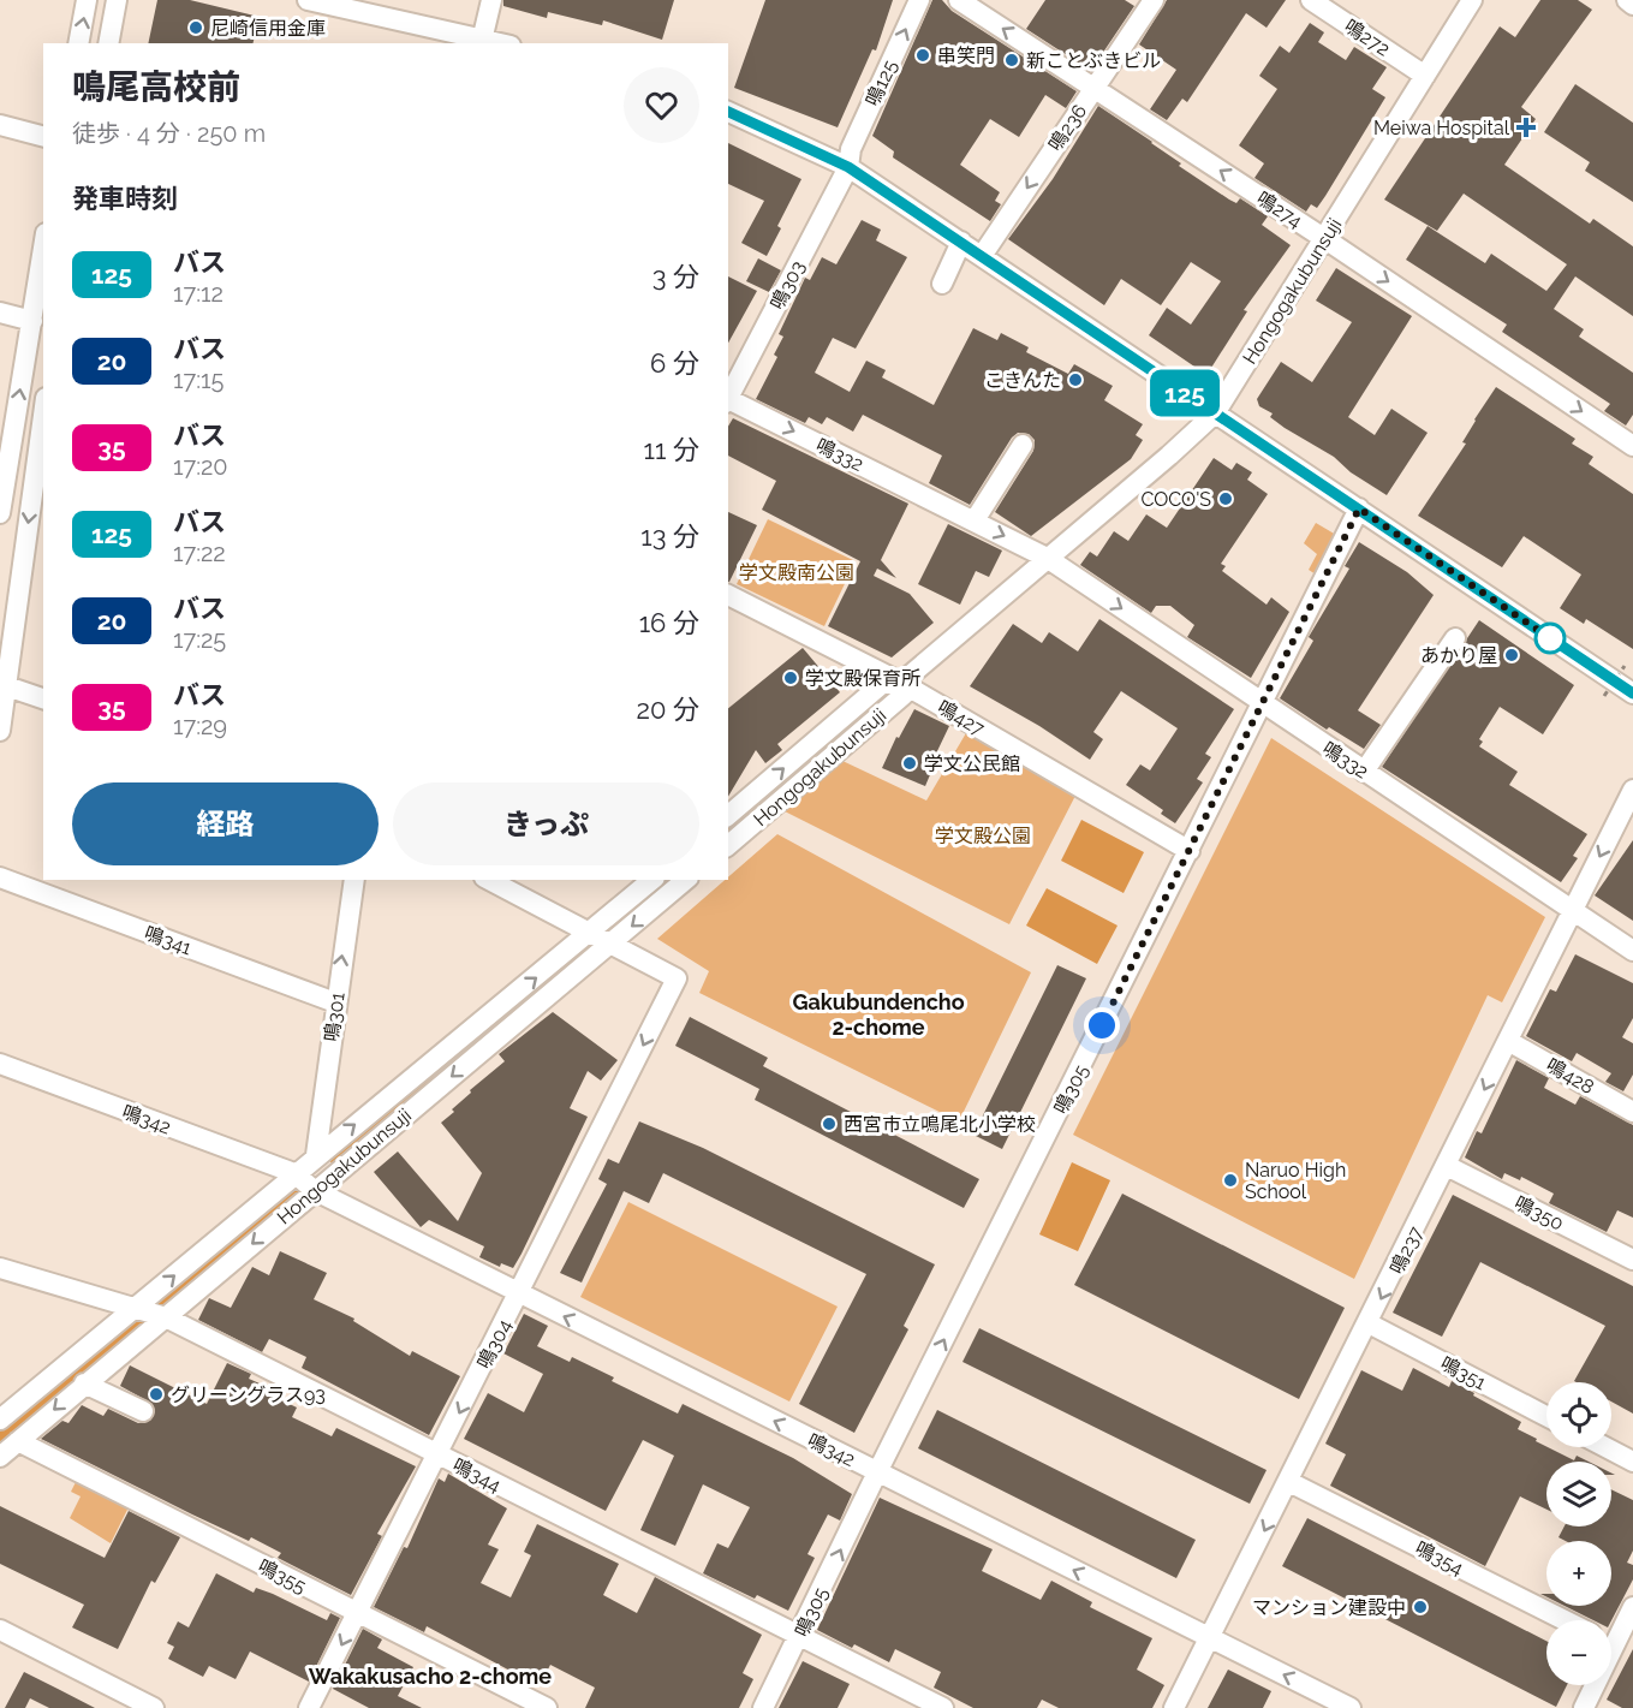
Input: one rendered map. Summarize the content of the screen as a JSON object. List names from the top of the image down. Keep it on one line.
{"streets":{"street":["鳴272","鳴125","鳴236","鳴274","鳴303","Hongogakubunsuji","鳴332","鳴427","鳴341","鳴301","鳴428","鳴305","鳴342","鳴350","鳴237","鳴304","鳴351","鳴344","鳴354","鳴355"]},"crossings":[["鳴272","Hongogakubunsuji"],["鳴125","鳴303"],["鳴236","鳴274"],["鳴274","Hongogakubunsuji"],["Hongogakubunsuji","鳴332"],["Hongogakubunsuji","鳴427"],["Hongogakubunsuji","鳴301"],["Hongogakubunsuji","鳴342"],["Hongogakubunsuji","鳴304"],["Hongogakubunsuji","鳴344"],["Hongogakubunsuji","鳴355"],["鳴332","鳴305"],["鳴332","鳴237"],["鳴427","鳴305"],["鳴341","鳴301"],["鳴428","鳴237"],["鳴305","鳴342"],["鳴305","鳴344"],["鳴342","鳴237"],["鳴342","鳴304"],["鳴350","鳴237"],["鳴237","鳴351"],["鳴237","鳴354"],["鳴304","鳴344"],["鳴304","鳴355"]],"one_way":["鳴125","鳴236","鳴332","鳴301","鳴305","鳴342","鳴237","鳴304"],"districts":["Gakubundencho 2-chome","Wakakusacho 2-chome"],"parks":["学文殿南公園","学文殿公園"],"places":{"other":["尼崎信用金庫","串笑門","新ことぶきビル","こきんた","COCO'S","あかり屋","学文殿保育所","学文公民館","西宮市立鳴尾北小学校","Naruo High School","グリーングラス93","マンション建設中"],"health":["Meiwa Hospital"]},"lines":["bus line 125"],"page":{"on_map":"125","heading":[["鳴尾高校前","徒歩 · 4 分 · 250 m"],"発車時刻"],"list":[{"mark":"125","name":"バス","note":"17:12","value":"3 分"},{"mark":"20","name":"バス","note":"17:15","value":"6 分"},{"mark":"35","name":"バス","note":"17:20","value":"11 分"},{"mark":"125","name":"バス","note":"17:22","value":"13 分"},{"mark":"20","name":"バス","note":"17:25","value":"16 分"},{"mark":"35","name":"バス","note":"17:29","value":"20 分"}],"buttons":["経路","きっぷ"],"map_buttons":["+","−"]}}
